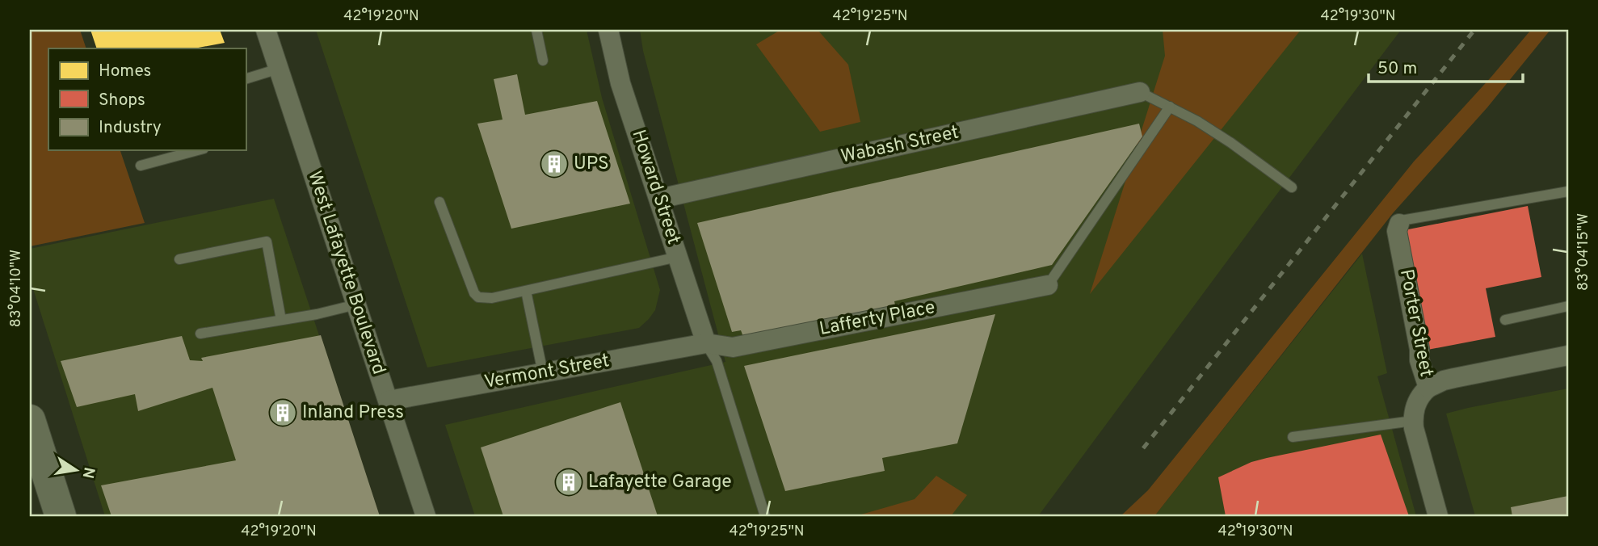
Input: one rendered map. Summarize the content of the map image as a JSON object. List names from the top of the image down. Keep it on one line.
{"streets":{"street":["Wabash Street","Howard Street","West Lafayette Boulevard","Lafferty Place","Porter Street","Vermont Street"]},"crossings":[["Wabash Street","Howard Street"],["Howard Street","Lafferty Place"],["Howard Street","Vermont Street"],["West Lafayette Boulevard","Vermont Street"],["Lafferty Place","Vermont Street"]],"places":{"building":["UPS","Inland Press","Lafayette Garage"]},"legend":["Homes","Shops","Industry"],"scale_bar":"50 m","north":"right","coordinates":["42°19'20\"N","42°19'25\"N","42°19'30\"N","83°04'15\"W","83°04'10\"W"]}
